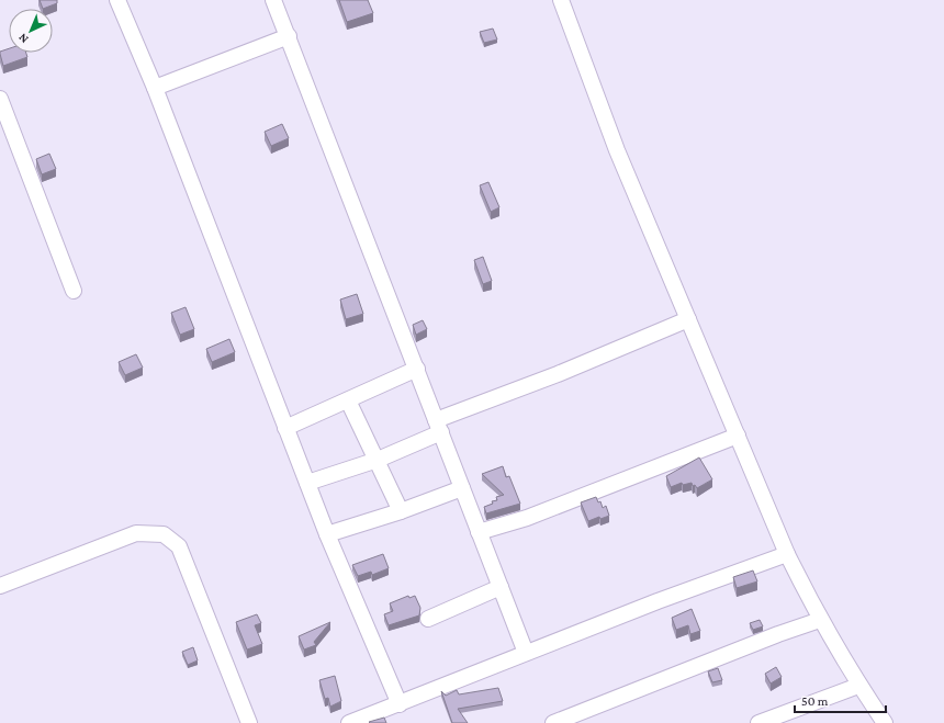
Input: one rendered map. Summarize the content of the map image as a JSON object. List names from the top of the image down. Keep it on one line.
{"scale_bar":"50 m","north":"bottom left"}
